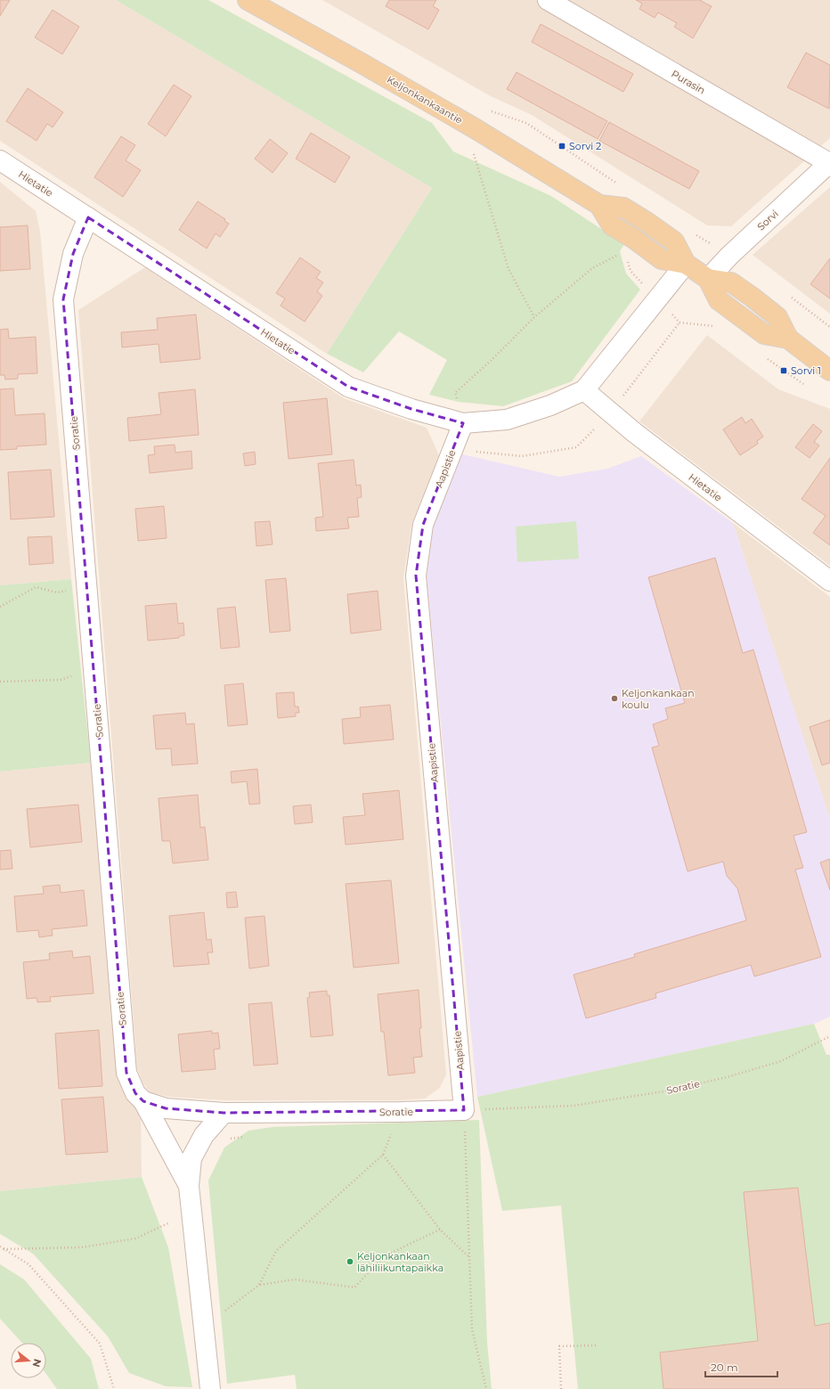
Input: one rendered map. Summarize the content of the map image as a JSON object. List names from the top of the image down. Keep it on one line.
{"streets":{"main road":["Keljonkankaantie"],"street":["Purasin","Hietatie","Sorvi","Soratie","Aapistie"]},"crossings":[["Purasin","Sorvi"],["Keljonkankaantie","Hietatie"],["Keljonkankaantie","Sorvi"],["Hietatie","Soratie"],["Hietatie","Aapistie"],["Soratie","Aapistie"]],"places":{"transit":["Sorvi 2","Sorvi 1"],"other":["Keljonkankaan koulu","Keljonkankaan lähiliikuntapaikka"]},"scale_bar":"20 m","north":"right"}
